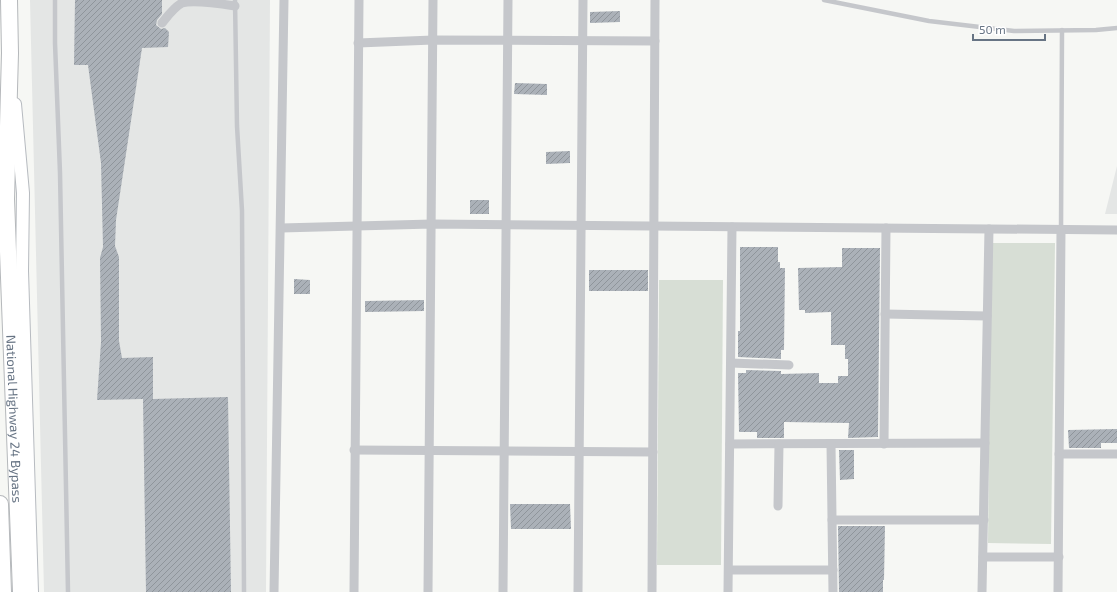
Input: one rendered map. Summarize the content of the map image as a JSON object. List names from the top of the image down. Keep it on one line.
{"streets":{"highway":["National Highway 24 Bypass"]},"scale_bar":"50 m"}
